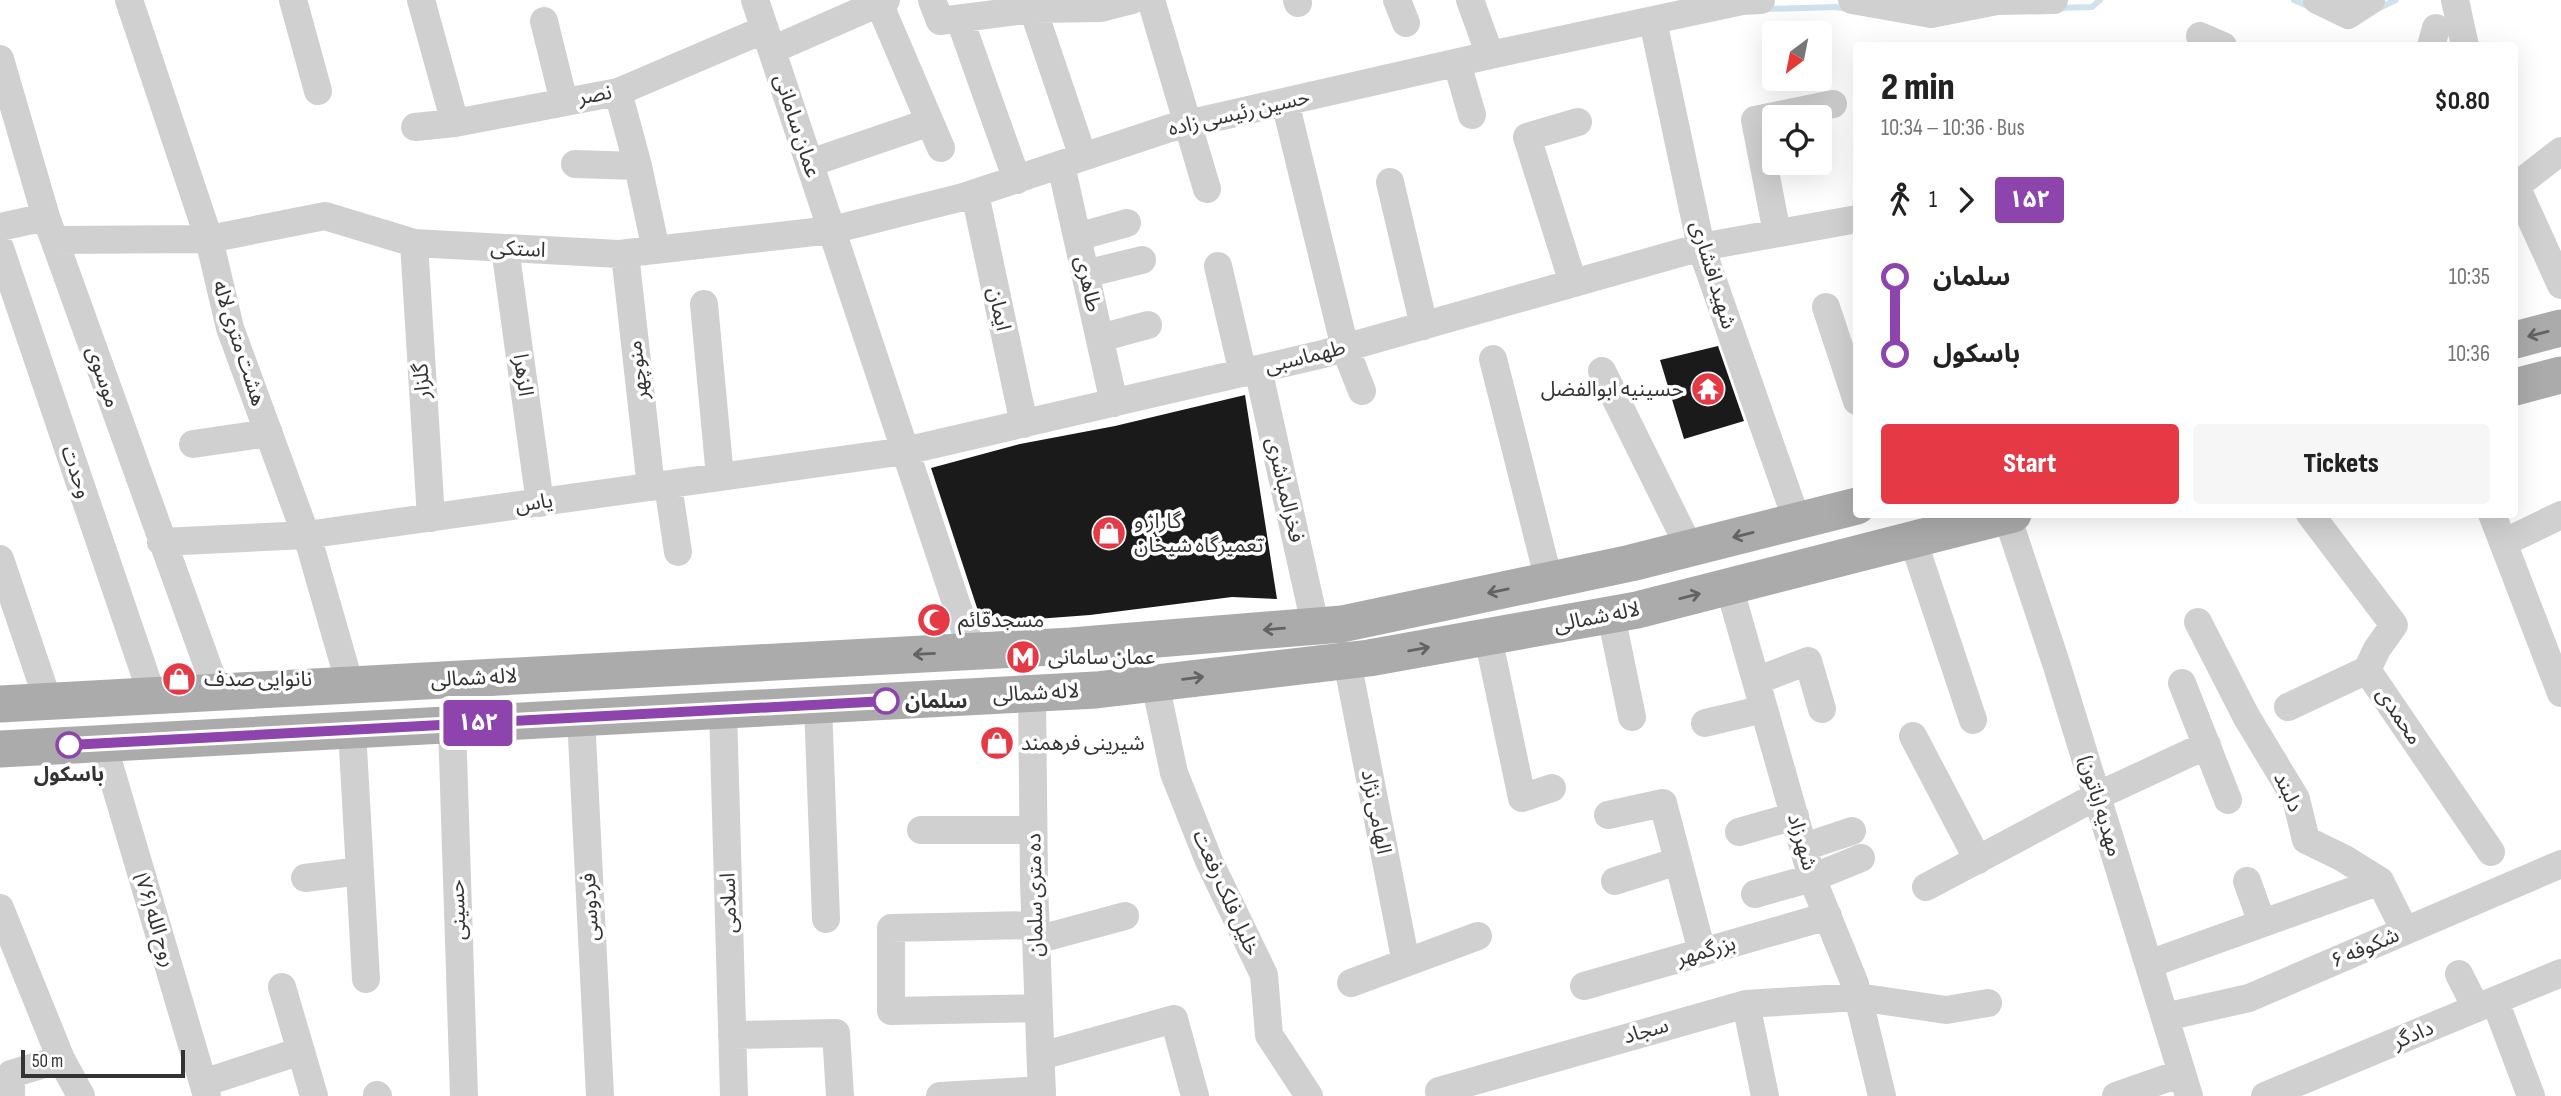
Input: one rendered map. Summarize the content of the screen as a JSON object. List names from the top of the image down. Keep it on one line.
{"streets":{"main road":["لاله شمالی"],"street":["نصر","حسین رئیسی زاده","عمان سامانی","استکی","شهید افشاری","طاهری","ایمان","هشت متری لاله","طهماسبی","منوچهر","الزهرا","موسوی","گلزار","وحدت","فخرالمباشری","یاس","محمدی","دلبند","مهدیه (باتون)","الهامی نژاد","شهرزاد","خلیل فلک رفعت","ده متری سلمان","اسلامی","فردوسی","حسینی","روح الله (۷۶)","شکوفه ۶","بزرگمهر","سجاد","دادگر"]},"crossings":[["نصر","عمان سامانی"],["حسین رئیسی زاده","عمان سامانی"],["حسین رئیسی زاده","استکی"],["حسین رئیسی زاده","شهید افشاری"],["حسین رئیسی زاده","طاهری"],["حسین رئیسی زاده","ایمان"],["عمان سامانی","استکی"],["عمان سامانی","طهماسبی"],["عمان سامانی","یاس"],["عمان سامانی","لاله شمالی"],["استکی","هشت متری لاله"],["استکی","منوچهر"],["استکی","الزهرا"],["استکی","موسوی"],["استکی","گلزار"],["شهید افشاری","طهماسبی"],["شهید افشاری","لاله شمالی"],["طاهری","طهماسبی"],["ایمان","طهماسبی"],["هشت متری لاله","یاس"],["هشت متری لاله","لاله شمالی"],["طهماسبی","فخرالمباشری"],["طهماسبی","یاس"],["منوچهر","یاس"],["الزهرا","یاس"],["موسوی","یاس"],["موسوی","لاله شمالی"],["گلزار","یاس"],["وحدت","لاله شمالی"],["لاله شمالی","الهامی نژاد"],["لاله شمالی","شهرزاد"],["لاله شمالی","خلیل فلک رفعت"],["لاله شمالی","ده متری سلمان"],["لاله شمالی","اسلامی"],["لاله شمالی","فردوسی"],["لاله شمالی","حسینی"],["لاله شمالی","روح الله (۷۶)"],["مهدیه (باتون)","شکوفه ۶"],["شهرزاد","بزرگمهر"],["شهرزاد","سجاد"]],"places":{"temple":["حسینیه ابوالفضل"],"shop":["گاراژ و تعمیرگاه شیخان","نانوایی صدف","شیرینی فرهمند"],"mosque":["مسجدقائم"],"metro station":["عمان سامانی"],"other":["سلمان","باسکول"]},"lines":["bus line ۱۵۲"],"scale_bar":"50 m","north":"bottom left","page":{"on_map":"۱۵۲","heading":["2 min","10:34 – 10:36 · Bus","$0.80"],"legs":["1","۱۵۲"],"list":[{"name":"سلمان","value":"10:35"},{"name":"باسکول","value":"10:36"}],"buttons":["Start","Tickets"],"scale":"50 m"}}
